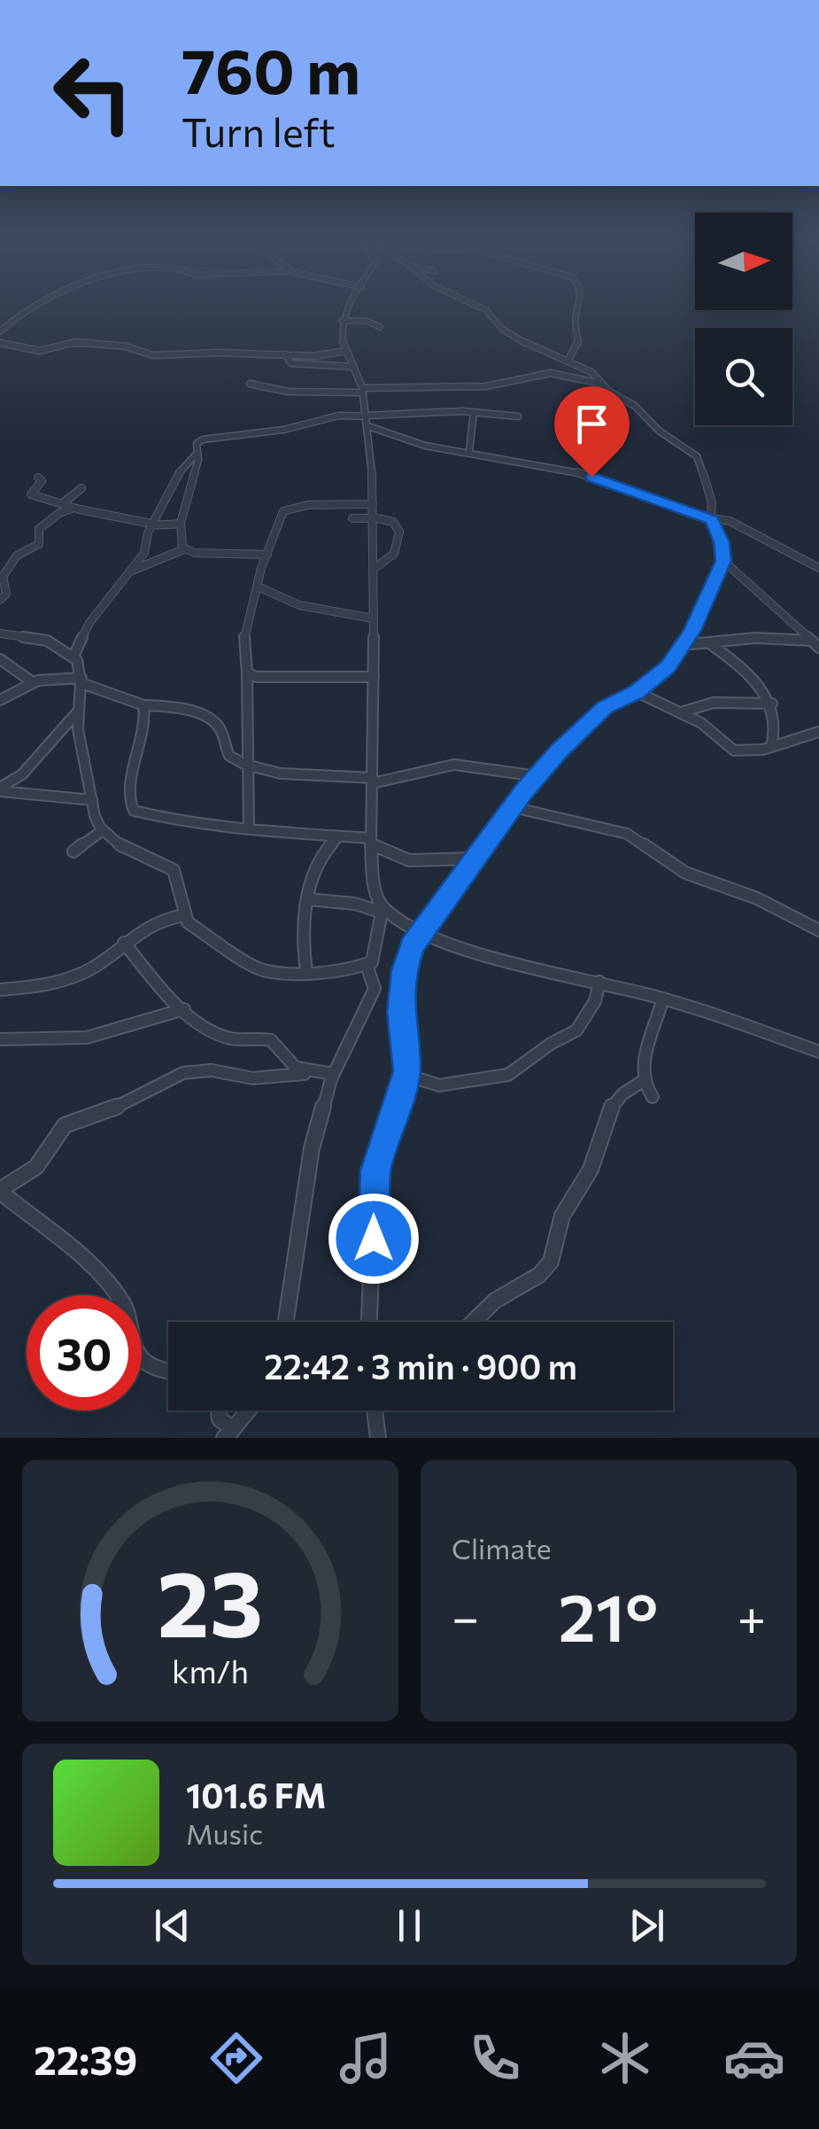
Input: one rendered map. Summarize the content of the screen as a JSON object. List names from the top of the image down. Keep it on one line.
{"north":"right","page":{"turn":["760 m","Turn left"],"limit":"30","trip":"22:42 · 3 min · 900 m","tile":"Climate","heat":["−","21°","+"],"song":["101.6 FM","Music"],"tabs":"22:39","gauge":["23","km/h"]}}
